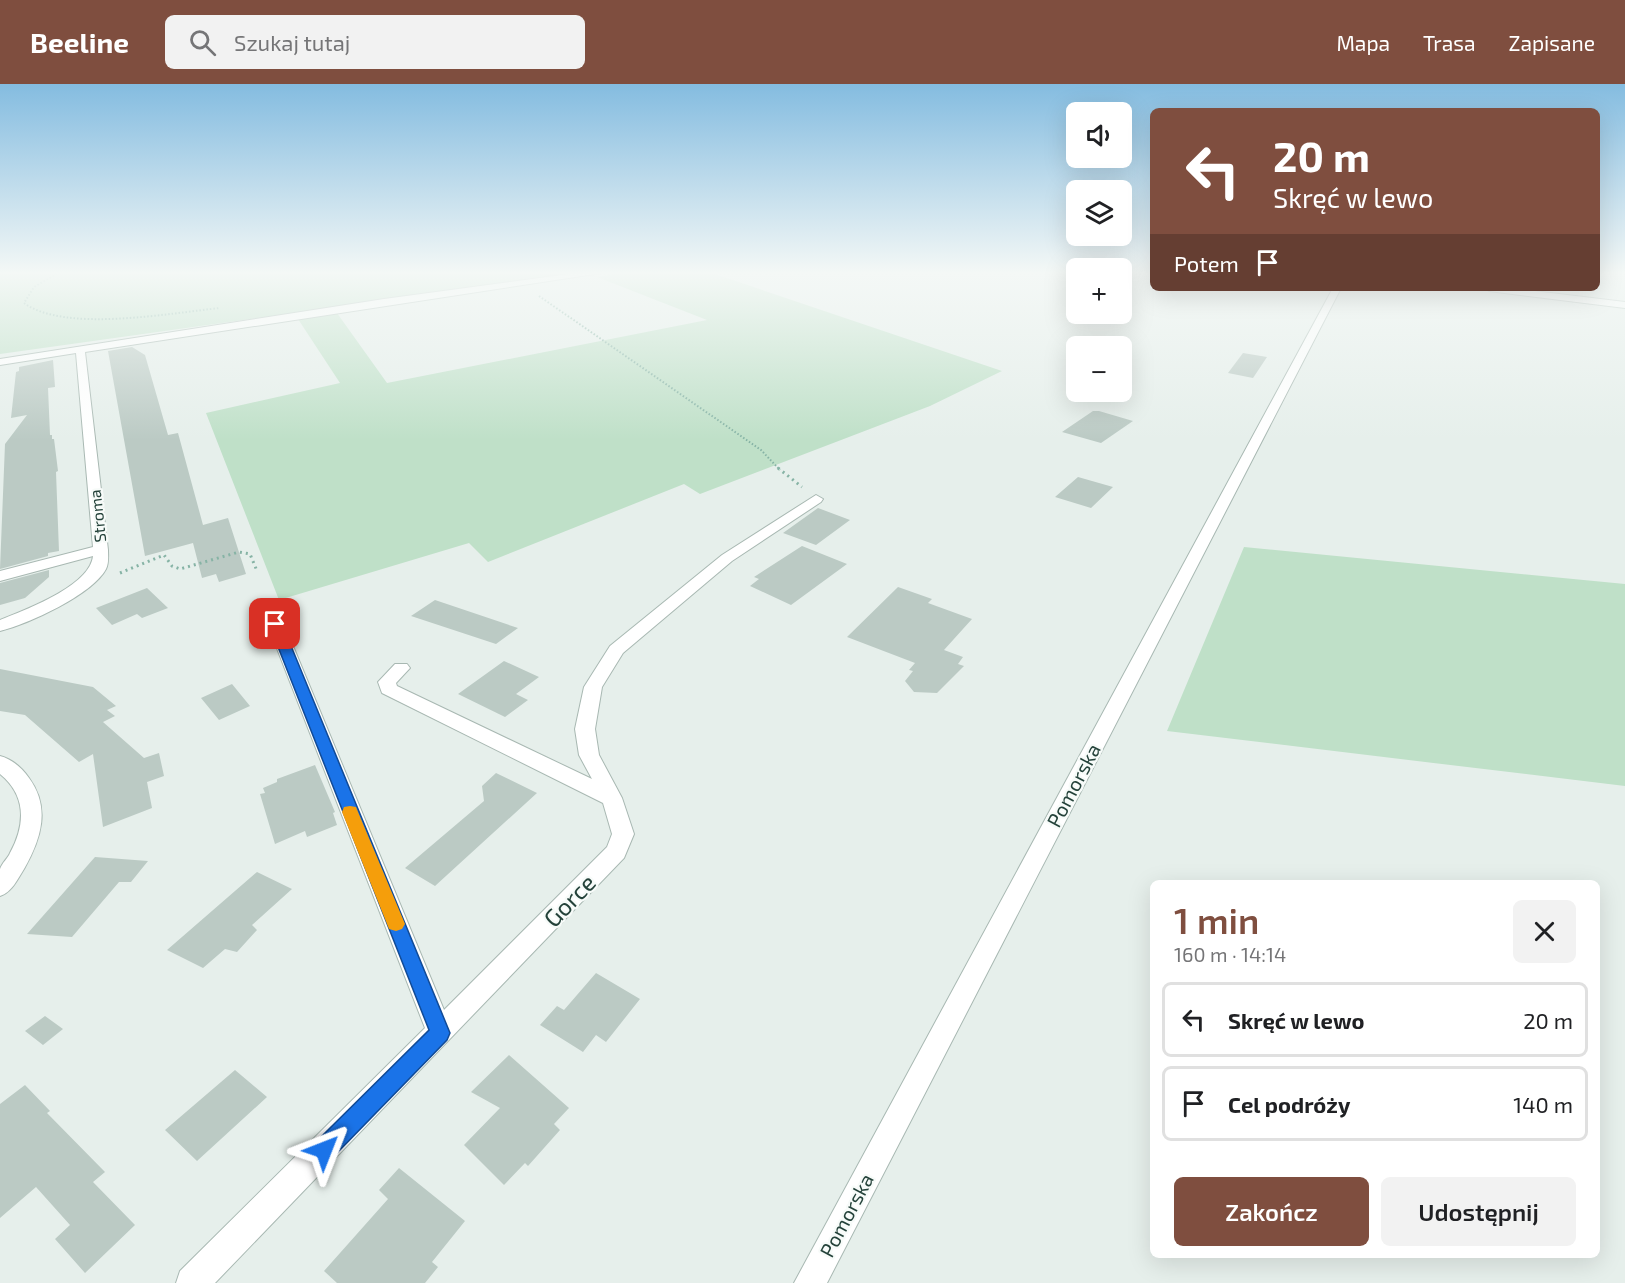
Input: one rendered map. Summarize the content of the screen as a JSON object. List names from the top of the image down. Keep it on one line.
{"streets":{"street":["Stroma","Pomorska","Gorce"]},"page":{"header":"Beeline","search":"Szukaj tutaj","nav":["Mapa","Trasa","Zapisane"],"map_buttons":["+","−"],"turn":["20 m","Skręć w lewo"],"then":"Potem","heading":["1 min","160 m · 14:14"],"list":[{"name":"Skręć w lewo","value":"20 m"},{"name":"Cel podróży","value":"140 m"}],"buttons":["Zakończ","Udostępnij"]}}
